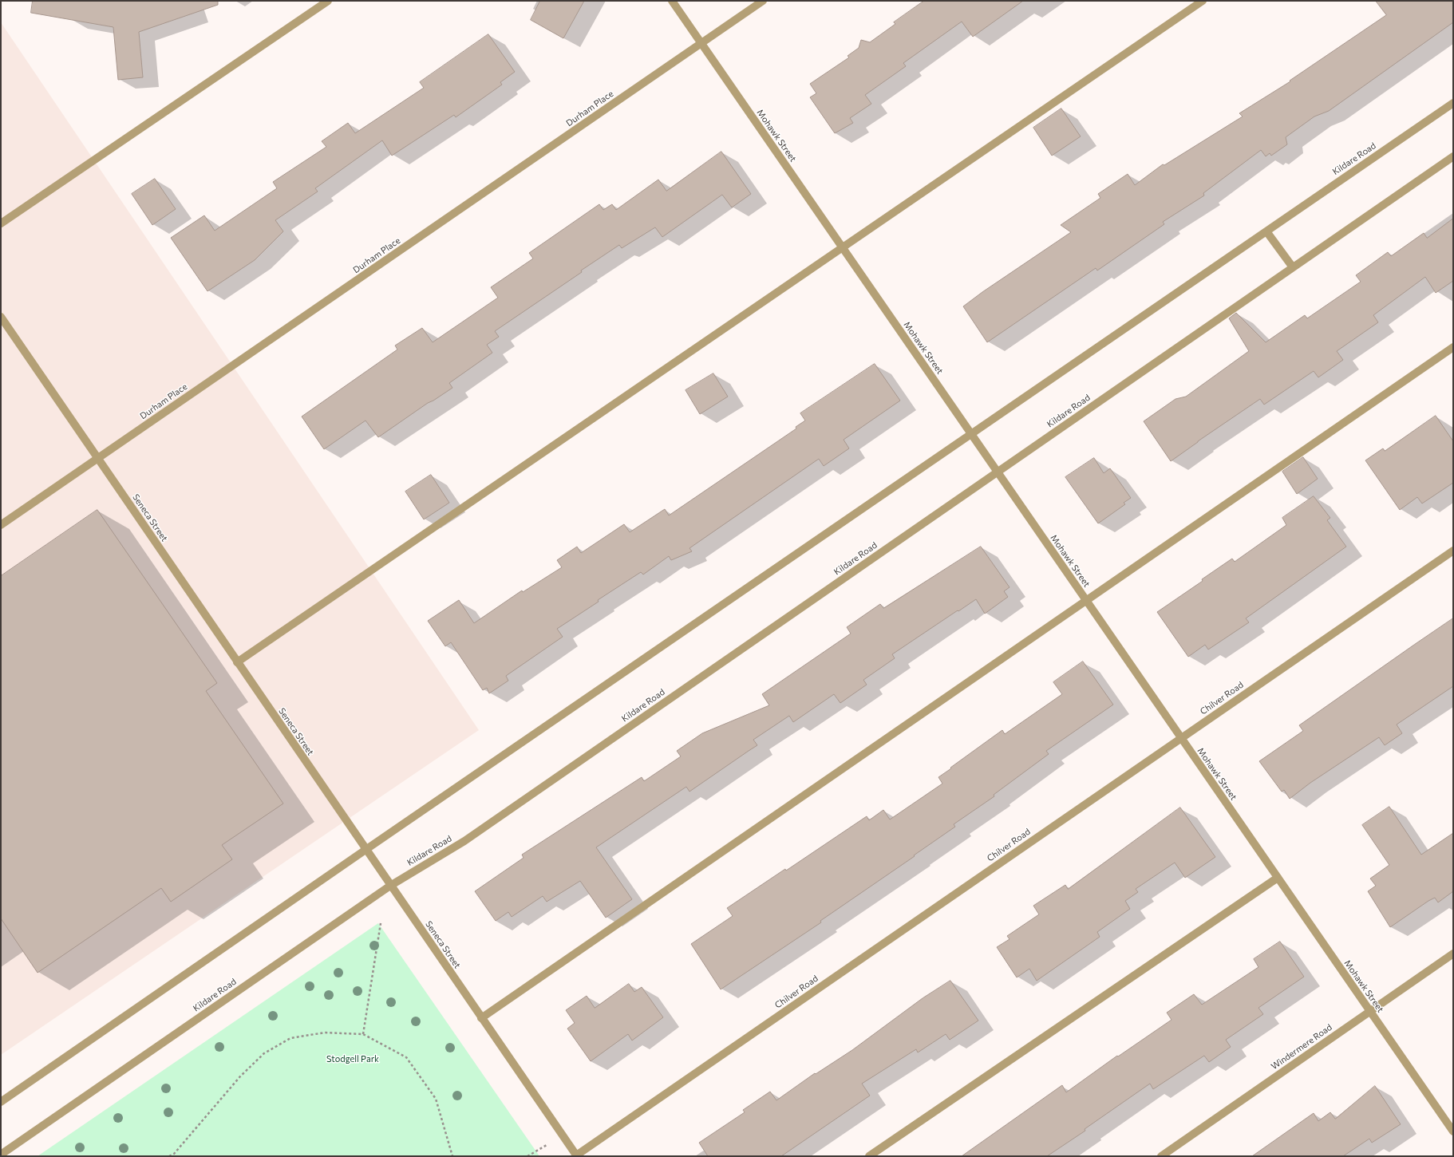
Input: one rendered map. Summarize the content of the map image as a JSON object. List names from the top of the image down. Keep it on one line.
{"streets":{"street":["Durham Place","Mohawk Street","Kildare Road","Seneca Street","Chilver Road","Windermere Road"]},"crossings":[["Durham Place","Mohawk Street"],["Durham Place","Seneca Street"],["Mohawk Street","Kildare Road"],["Mohawk Street","Chilver Road"],["Mohawk Street","Windermere Road"],["Kildare Road","Seneca Street"],["Seneca Street","Chilver Road"]],"parks":["Stodgell Park"]}
